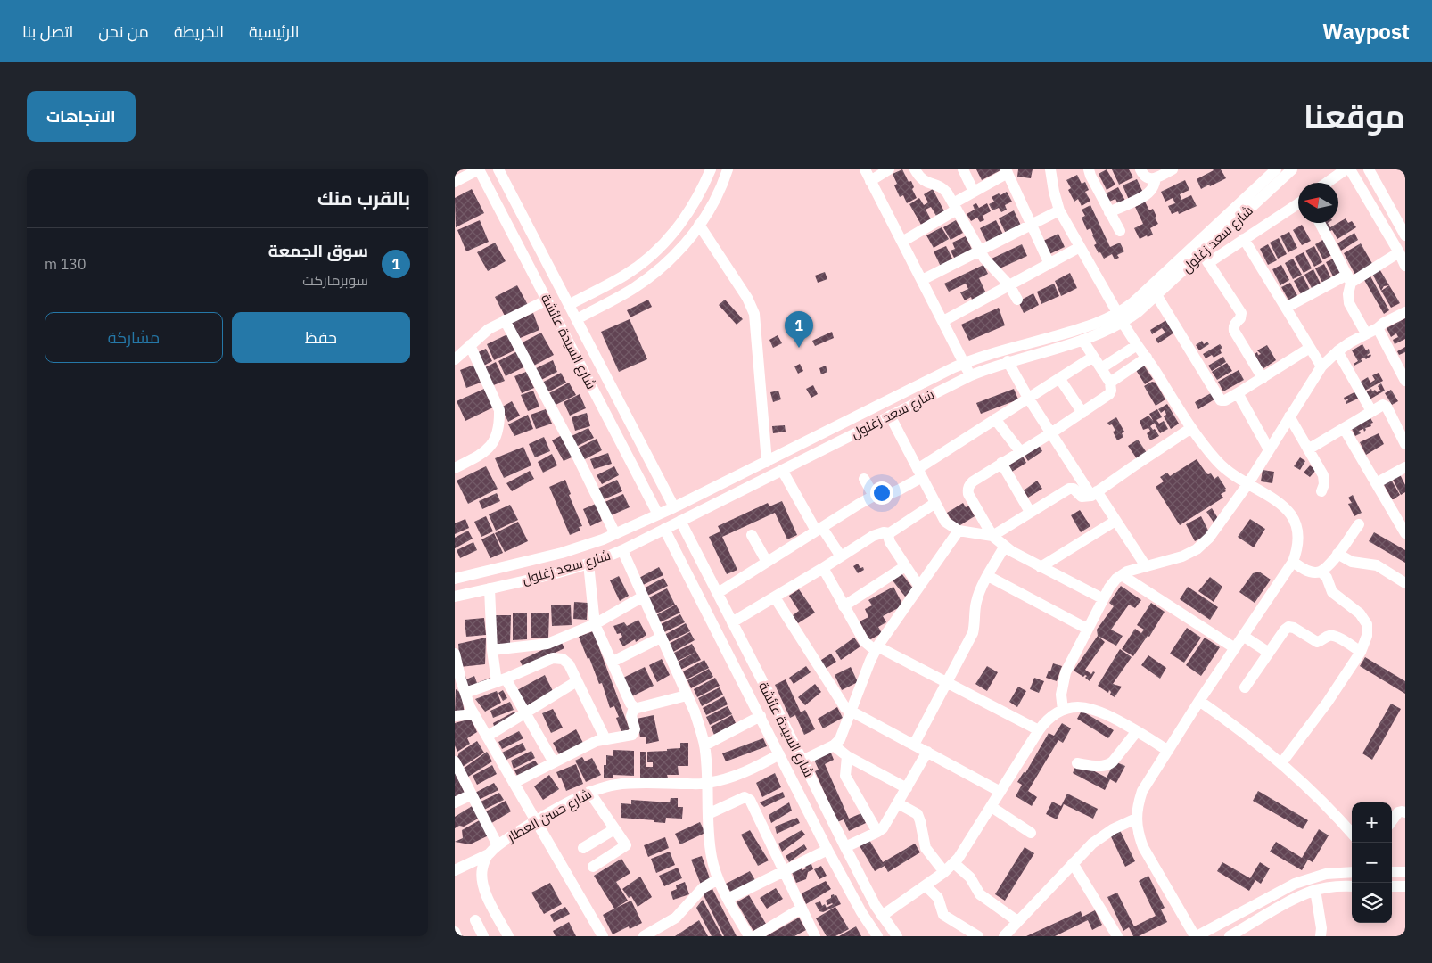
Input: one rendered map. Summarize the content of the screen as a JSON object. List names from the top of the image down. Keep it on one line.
{"streets":{"street":["شارع سعد زغلول","شارع السيدة عائشة","شارع حسن العطار"]},"crossings":[["شارع سعد زغلول","شارع السيدة عائشة"],["شارع السيدة عائشة","شارع حسن العطار"]],"north":"left","page":{"header":"Waypost","nav":["الرئيسية","الخريطة","من نحن","اتصل بنا"],"title":"موقعنا","buttons":["الاتجاهات",["حفظ","مشاركة"]],"heading":"بالقرب منك","list":[{"mark":"1","name":"سوق الجمعة","note":"سوبرماركت","value":"130 m"}],"pins":"1","map_buttons":["+","−"]}}
